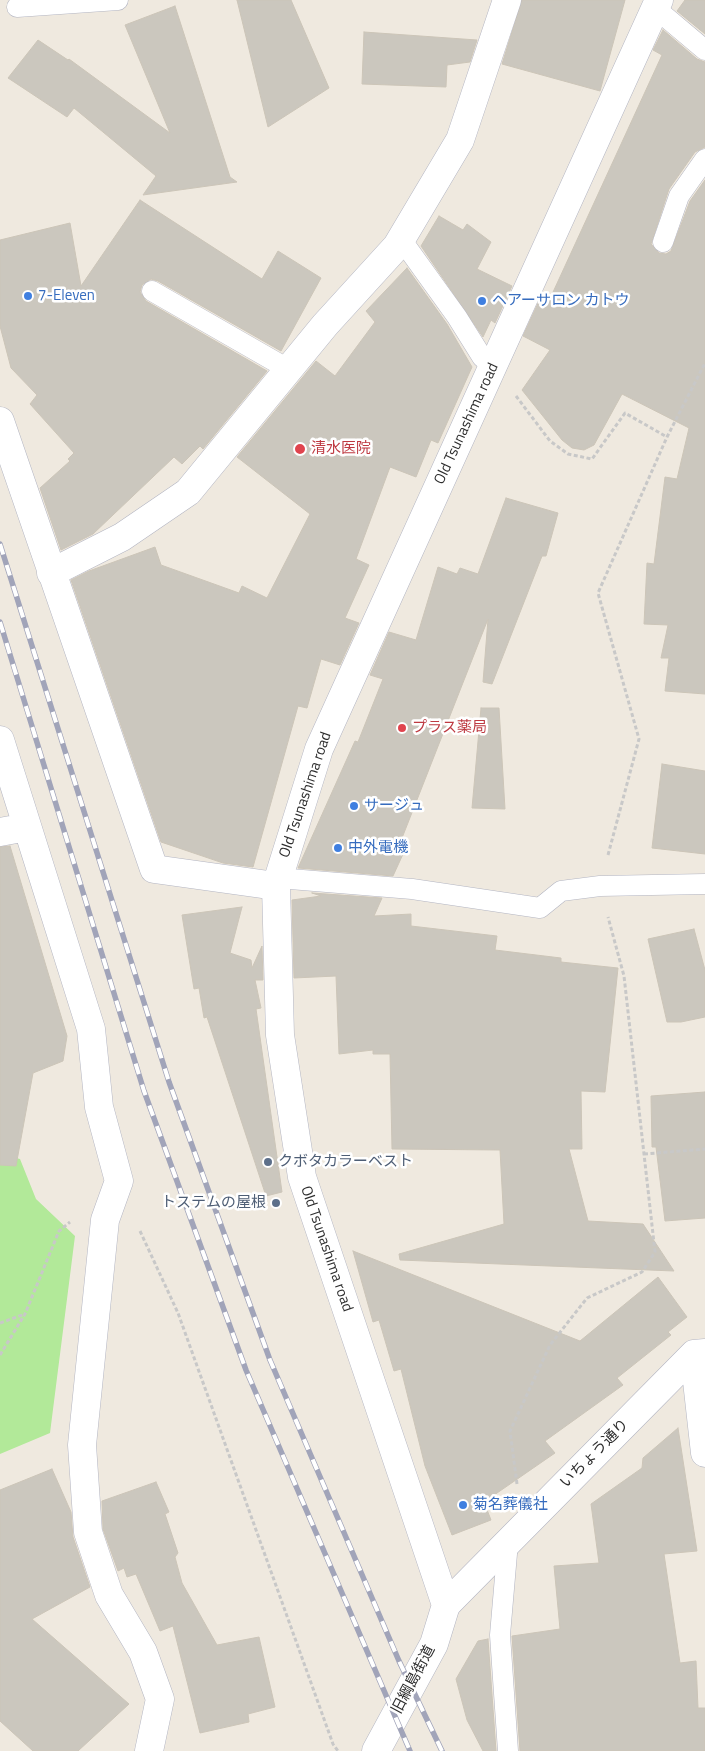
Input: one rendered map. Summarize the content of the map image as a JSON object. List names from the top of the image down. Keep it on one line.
{"streets":{"street":["Old Tsunashima road","いちょう通り","旧綱島街道"]},"crossings":[["Old Tsunashima road","いちょう通り"],["Old Tsunashima road","旧綱島街道"],["いちょう通り","旧綱島街道"]],"places":["7-Eleven","ヘアーサロン カトウ","清水医院","プラス薬局","サージュ","中外電機","クボタカラーベスト","トステムの屋根","菊名葬儀社"]}
